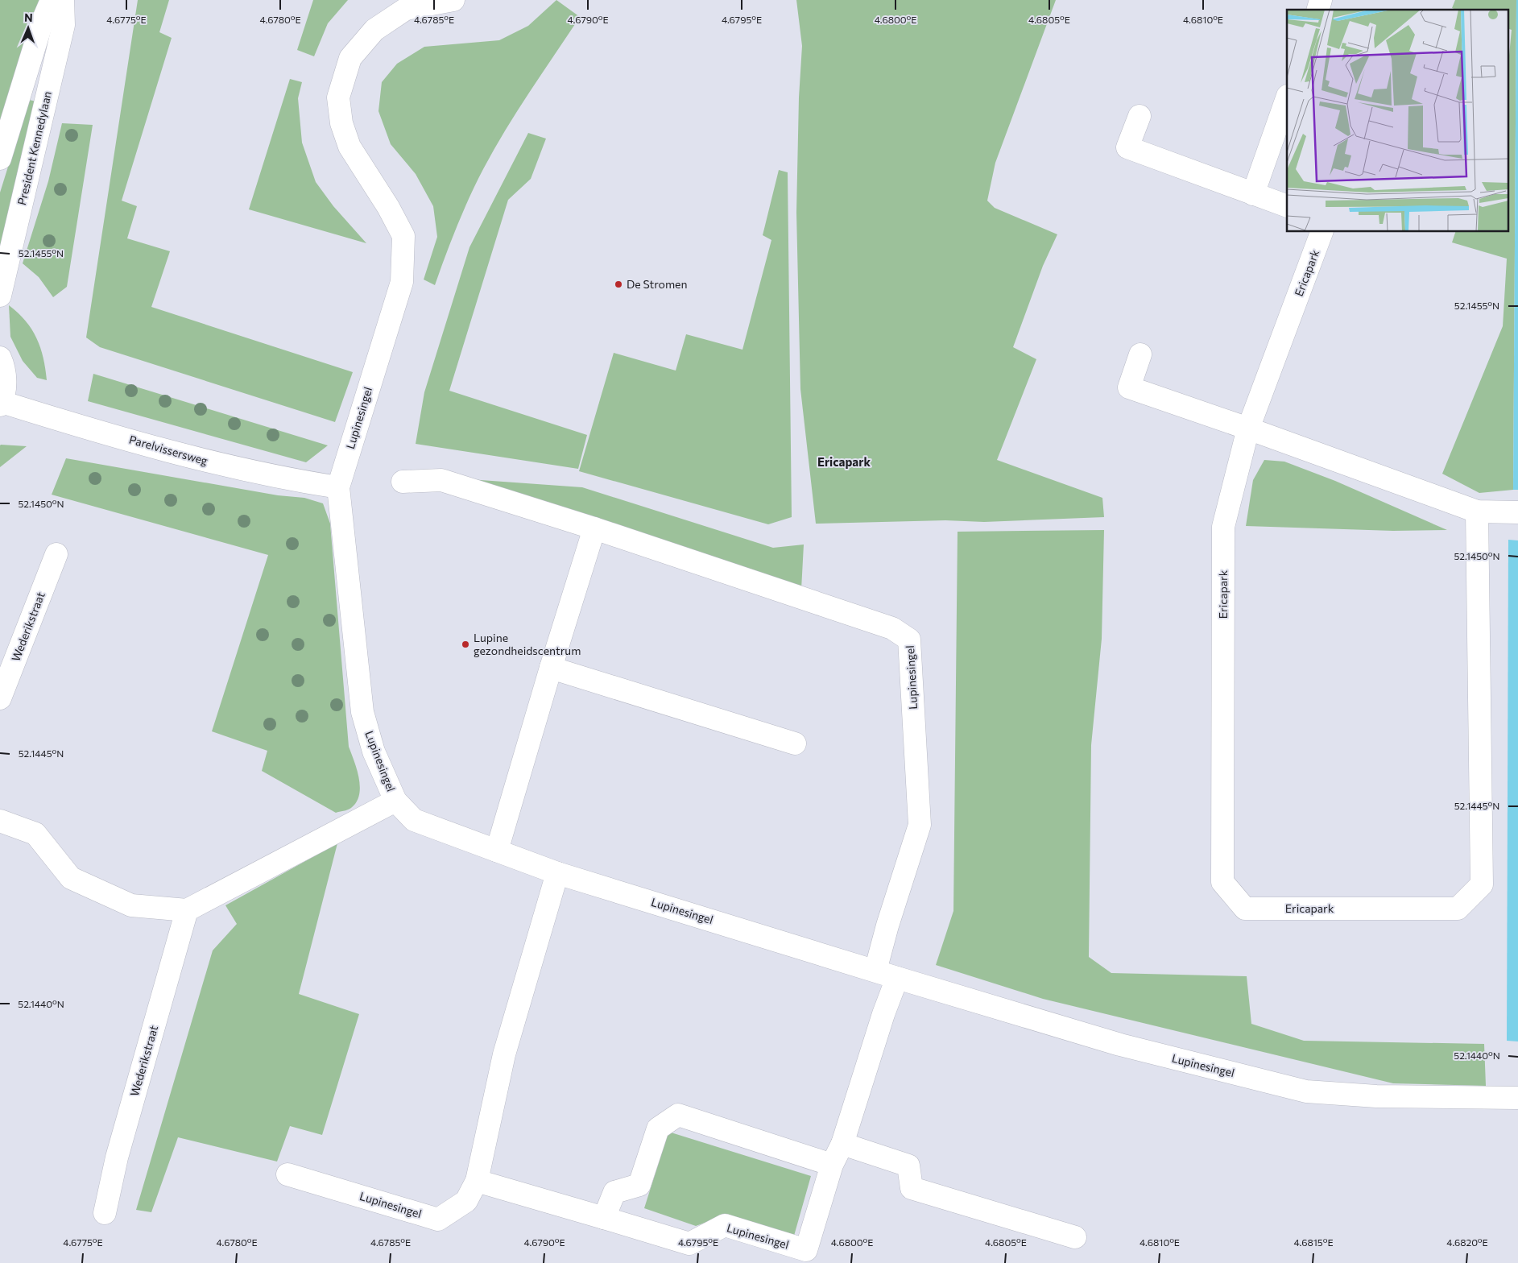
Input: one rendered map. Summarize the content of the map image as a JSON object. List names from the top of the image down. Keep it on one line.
{"streets":{"street":["President Kennedylaan","Ericapark","Lupinesingel","Parelvissersweg","Wederikstraat"]},"crossings":[["Lupinesingel","Parelvissersweg"]],"districts":["Ericapark"],"places":["De Stromen","Lupine gezondheidscentrum"],"north":"top","coordinates":["4.6775°E","4.6780°E","4.6785°E","4.6790°E","4.6795°E","4.6800°E","4.6805°E","4.6810°E","52.1455°N","52.1450°N","52.1445°N","52.1440°N","4.6815°E","4.6820°E"]}
